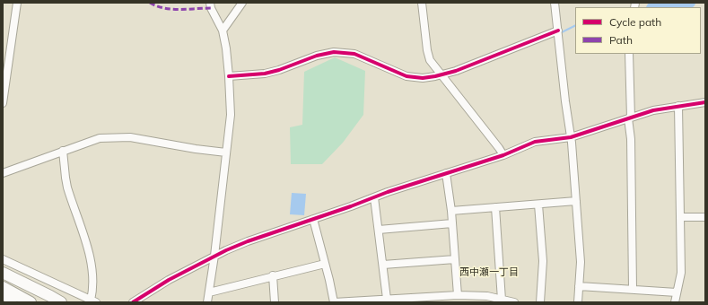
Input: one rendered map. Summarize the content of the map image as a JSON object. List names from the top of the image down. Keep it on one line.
{"districts":["西中瀬一丁目"],"legend":["Cycle path","Path"]}
